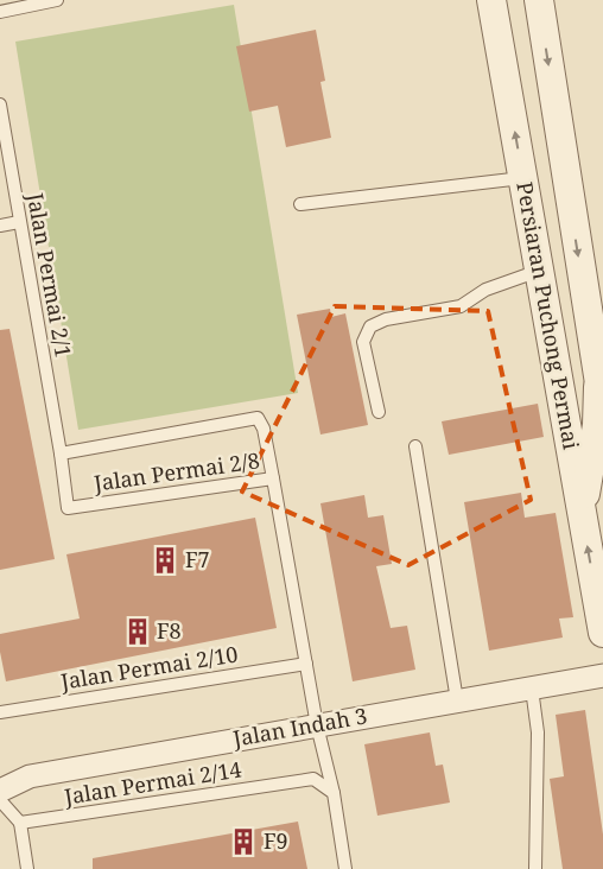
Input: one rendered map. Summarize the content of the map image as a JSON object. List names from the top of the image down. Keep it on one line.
{"streets":{"street":["Persiaran Puchong Permai","Jalan Indah 3"],"lane":["Jalan Permai 2/1","Jalan Permai 2/8","Jalan Permai 2/10","Jalan Permai 2/14"]},"crossings":[["Jalan Permai 2/1","Jalan Permai 2/8"],["Jalan Permai 2/8","Jalan Permai 2/10"],["Jalan Permai 2/8","Jalan Indah 3"]],"places":{"building":["F7","F8","F9"]}}
